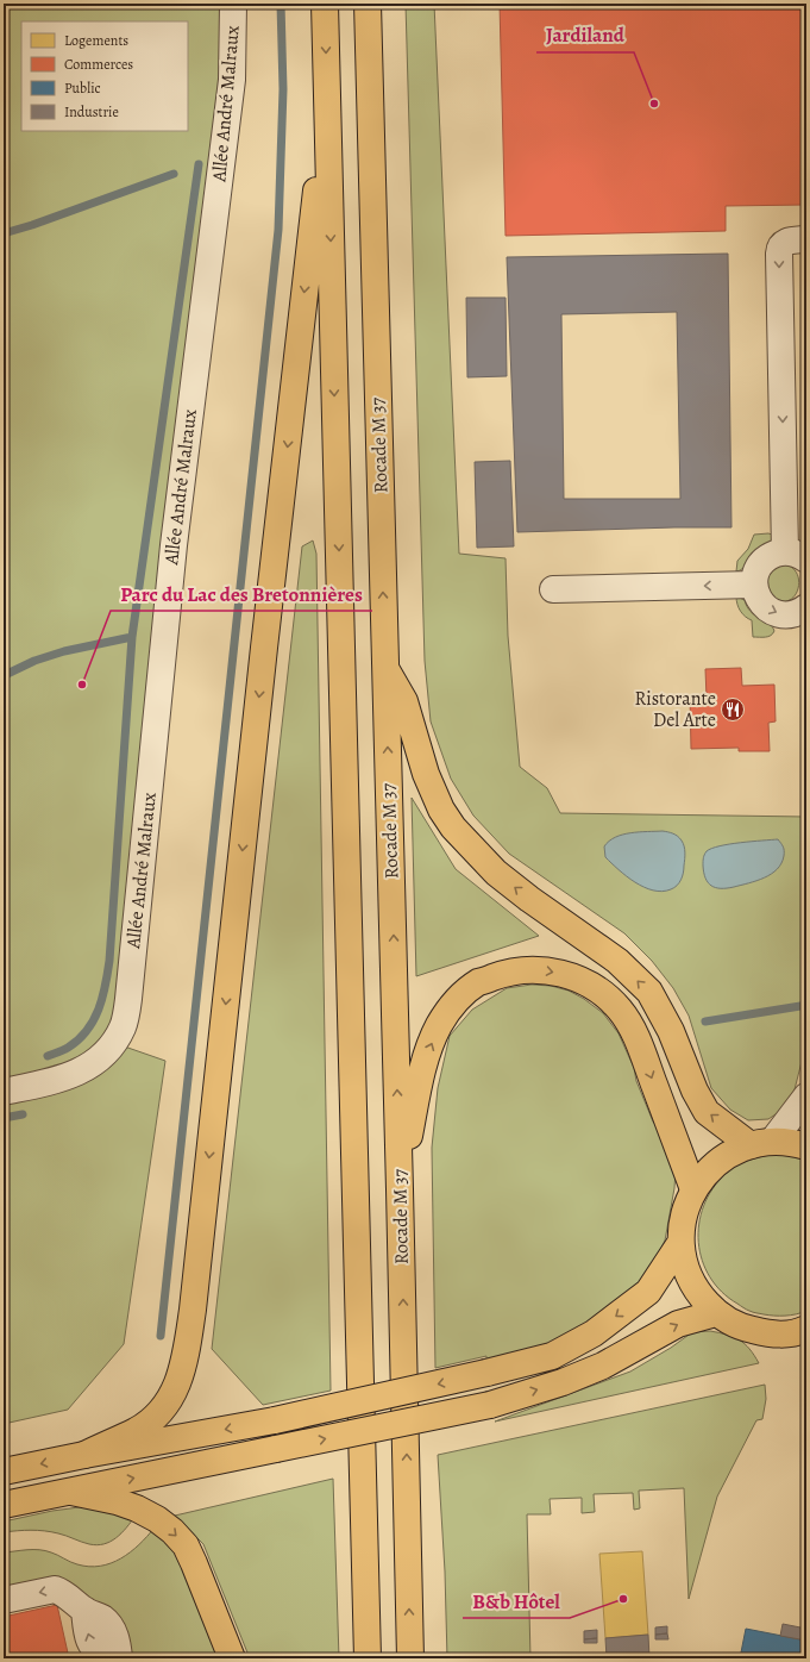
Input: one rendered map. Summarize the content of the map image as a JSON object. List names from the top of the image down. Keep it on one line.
{"streets":{"main road":["Rocade M 37"],"street":["Allée André Malraux"]},"places":{"other":["Jardiland","Parc du Lac des Bretonnières","B&b Hôtel"],"restaurant":["Ristorante Del Arte"]},"legend":["Logements","Commerces","Public","Industrie"]}
